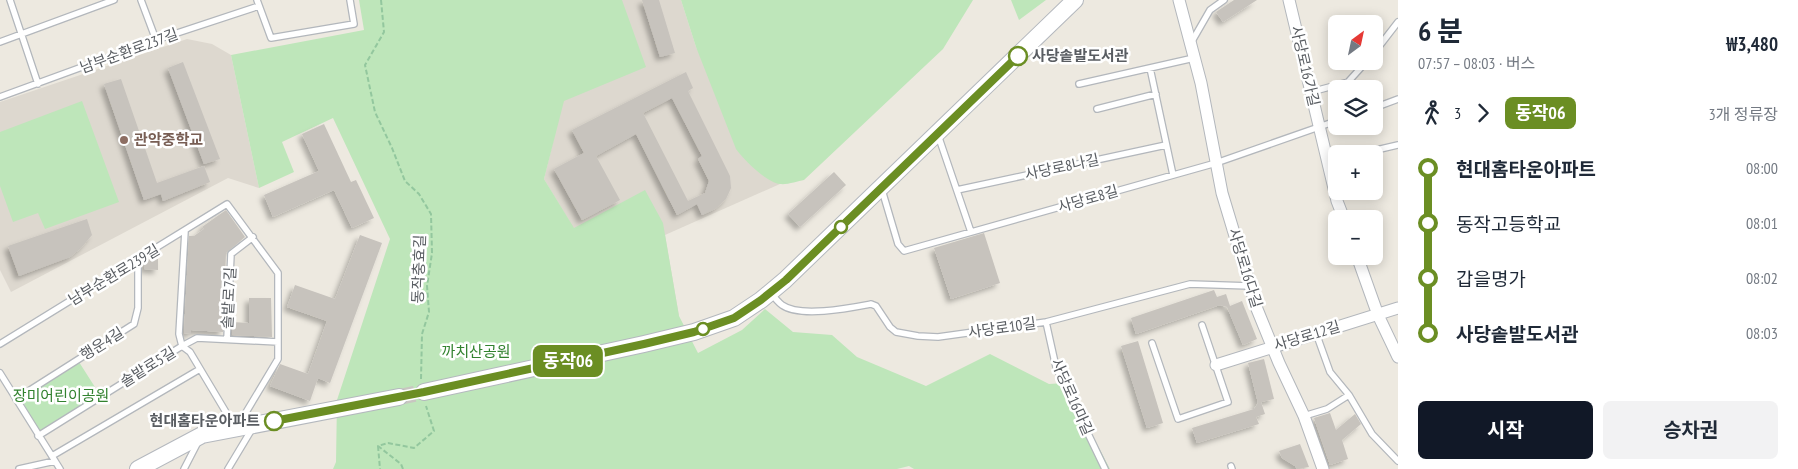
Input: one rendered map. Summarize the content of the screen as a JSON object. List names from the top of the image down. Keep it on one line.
{"streets":{"street":["사당로16가길","사당로16다길","사당로12길"],"lane":["남부순환로237길","사당로8나길","사당로8길","남부순환로239길","솔밭로7길","사당로10길","행운4길","솔밭로5길","사당로16마길"],"path":["동작충효길"]},"crossings":[["사당로16가길","사당로8길"],["사당로8길","사당로16다길"],["사당로16다길","사당로10길"],["사당로16다길","사당로12길"],["남부순환로239길","솔밭로7길"],["남부순환로239길","행운4길"],["남부순환로239길","솔밭로5길"],["솔밭로7길","솔밭로5길"],["사당로10길","사당로16마길"]],"parks":["까치산공원","장미어린이공원"],"places":["사당솥발도서관","관악중학교","현대홈타운아파트"],"lines":["bus line 동작06"],"north":"top right","page":{"on_map":"동작06","heading":["6 분","07:57 – 08:03 · 버스","₩3,480"],"map_buttons":["+","−"],"legs":["3","동작06","3개 정류장"],"list":[{"name":"현대홈타운아파트","value":"08:00"},{"name":"동작고등학교","value":"08:01"},{"name":"갑을명가","value":"08:02"},{"name":"사당솥발도서관","value":"08:03"}],"buttons":["시작","승차권"]}}
